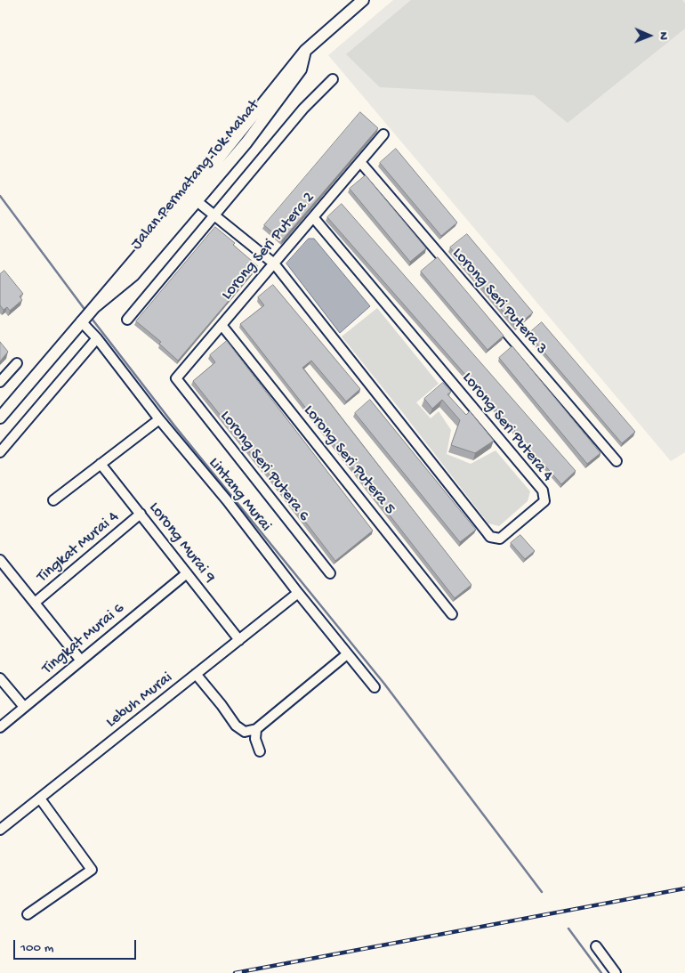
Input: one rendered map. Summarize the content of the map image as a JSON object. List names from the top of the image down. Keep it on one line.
{"streets":{"street":["Jalan Permatang Tok Mahat","Lorong Seri Putera 2","Lorong Seri Putera 3","Lorong Seri Putera 4","Lorong Seri Putera 5","Lorong Seri Putera 6","Lintang Murai","Lorong Murai 9","Tingkat Murai 4","Tingkat Murai 6","Lebuh Murai"]},"crossings":[["Jalan Permatang Tok Mahat","Lintang Murai"],["Lorong Seri Putera 2","Lorong Seri Putera 3"],["Lorong Seri Putera 2","Lorong Seri Putera 4"],["Lorong Seri Putera 2","Lorong Seri Putera 5"],["Lorong Seri Putera 2","Lorong Seri Putera 6"],["Lintang Murai","Lebuh Murai"],["Lorong Murai 9","Tingkat Murai 4"],["Lorong Murai 9","Tingkat Murai 6"],["Lorong Murai 9","Lebuh Murai"]],"scale_bar":"100 m","north":"right"}
